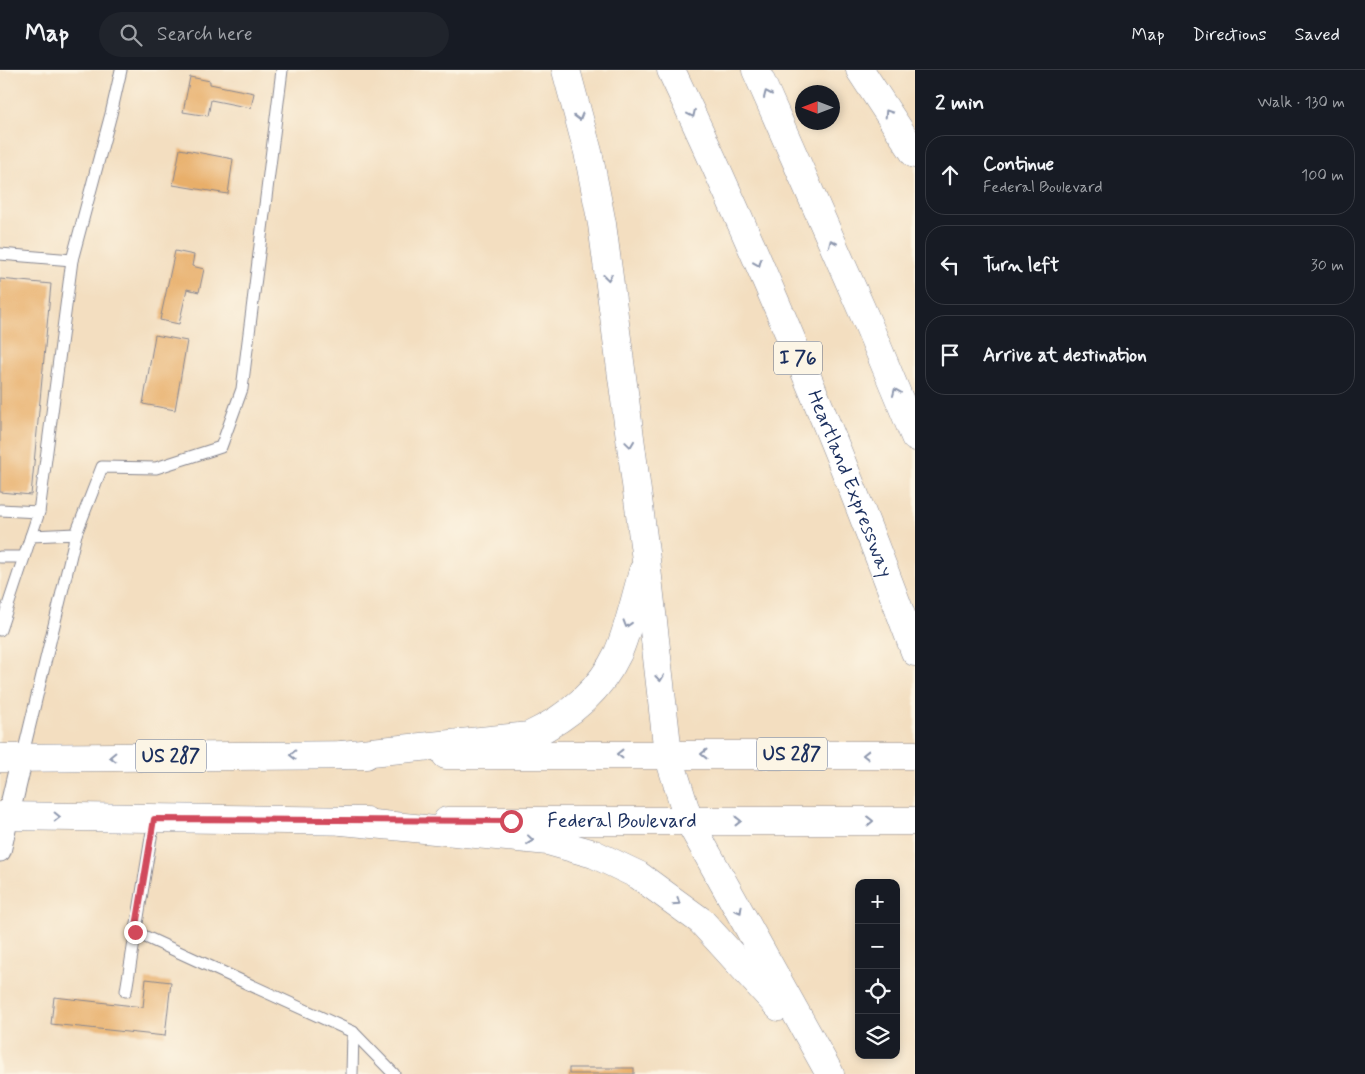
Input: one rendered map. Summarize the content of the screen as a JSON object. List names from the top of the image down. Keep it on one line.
{"streets":{"main road":["I 76","Heartland Expressway","US 287","Federal Boulevard"]},"north":"left","page":{"header":"Map","search":"Search here","nav":["Map","Directions","Saved"],"heading":["2 min","Walk · 130 m"],"list":[["Continue","Federal Boulevard","100 m"],["Turn left","30 m"],"Arrive at destination"],"map_buttons":["+","−"]}}
